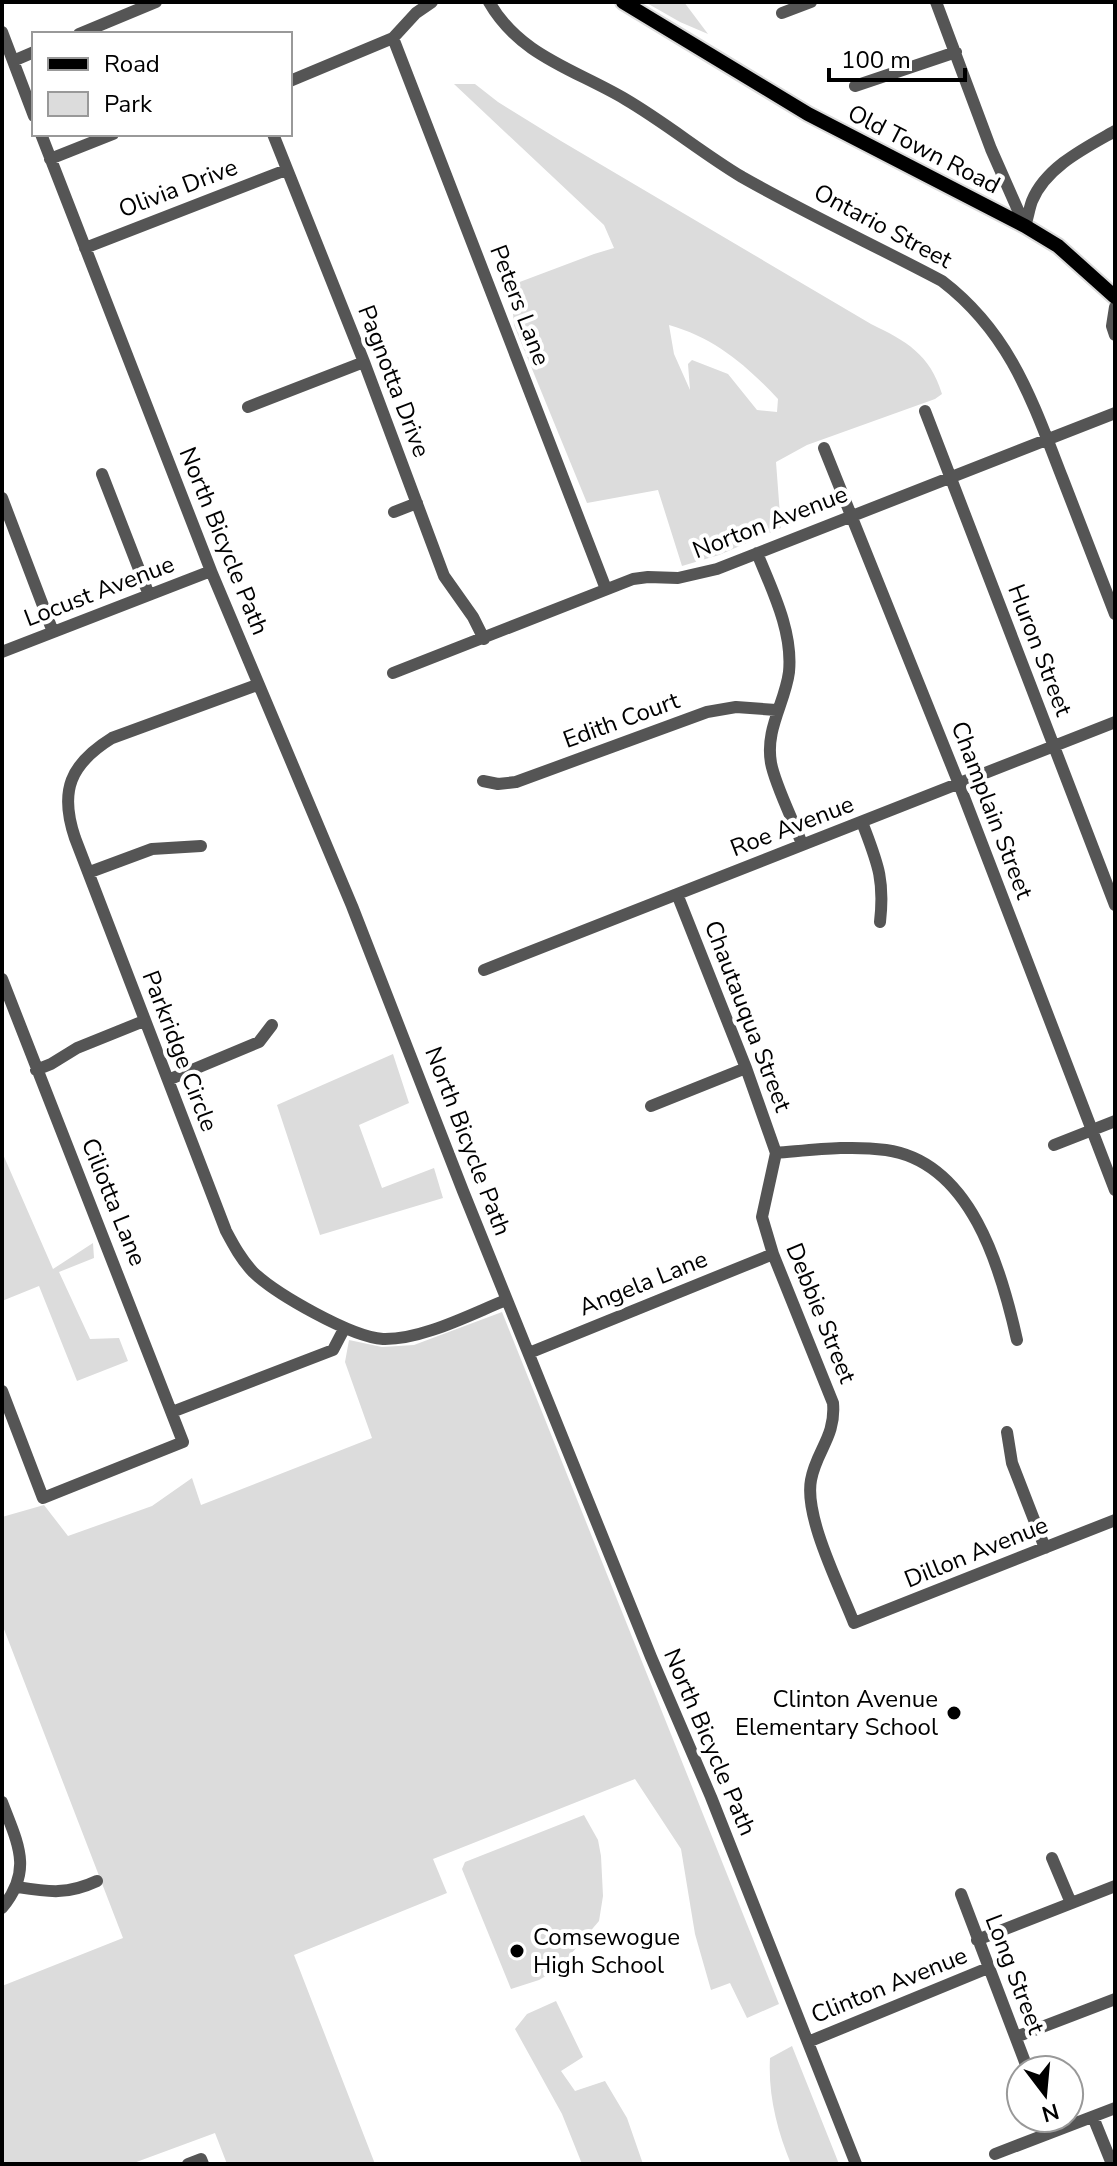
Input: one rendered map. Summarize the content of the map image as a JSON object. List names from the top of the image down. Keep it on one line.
{"streets":{"main road":["Old Town Road"],"street":["Olivia Drive","Ontario Street","Peters Lane","Pagnotta Drive","Norton Avenue","North Bicycle Path","Locust Avenue","Huron Street","Edith Court","Champlain Street","Roe Avenue","Chautauqua Street","Parkridge Circle","Ciliotta Lane","Angela Lane","Debbie Street","Dillon Avenue","Long Street","Clinton Avenue"]},"crossings":[["Olivia Drive","Pagnotta Drive"],["Olivia Drive","North Bicycle Path"],["Ontario Street","Norton Avenue"],["Peters Lane","Norton Avenue"],["Pagnotta Drive","Norton Avenue"],["Norton Avenue","Huron Street"],["Norton Avenue","Champlain Street"],["North Bicycle Path","Locust Avenue"],["North Bicycle Path","Parkridge Circle"],["North Bicycle Path","Angela Lane"],["North Bicycle Path","Clinton Avenue"],["Huron Street","Roe Avenue"],["Champlain Street","Roe Avenue"],["Roe Avenue","Chautauqua Street"],["Chautauqua Street","Debbie Street"],["Angela Lane","Debbie Street"],["Debbie Street","Dillon Avenue"],["Long Street","Clinton Avenue"]],"places":["Clinton Avenue Elementary School","Comsewogue High School"],"legend":["Road","Park"],"scale_bar":"100 m","north":"bottom"}
